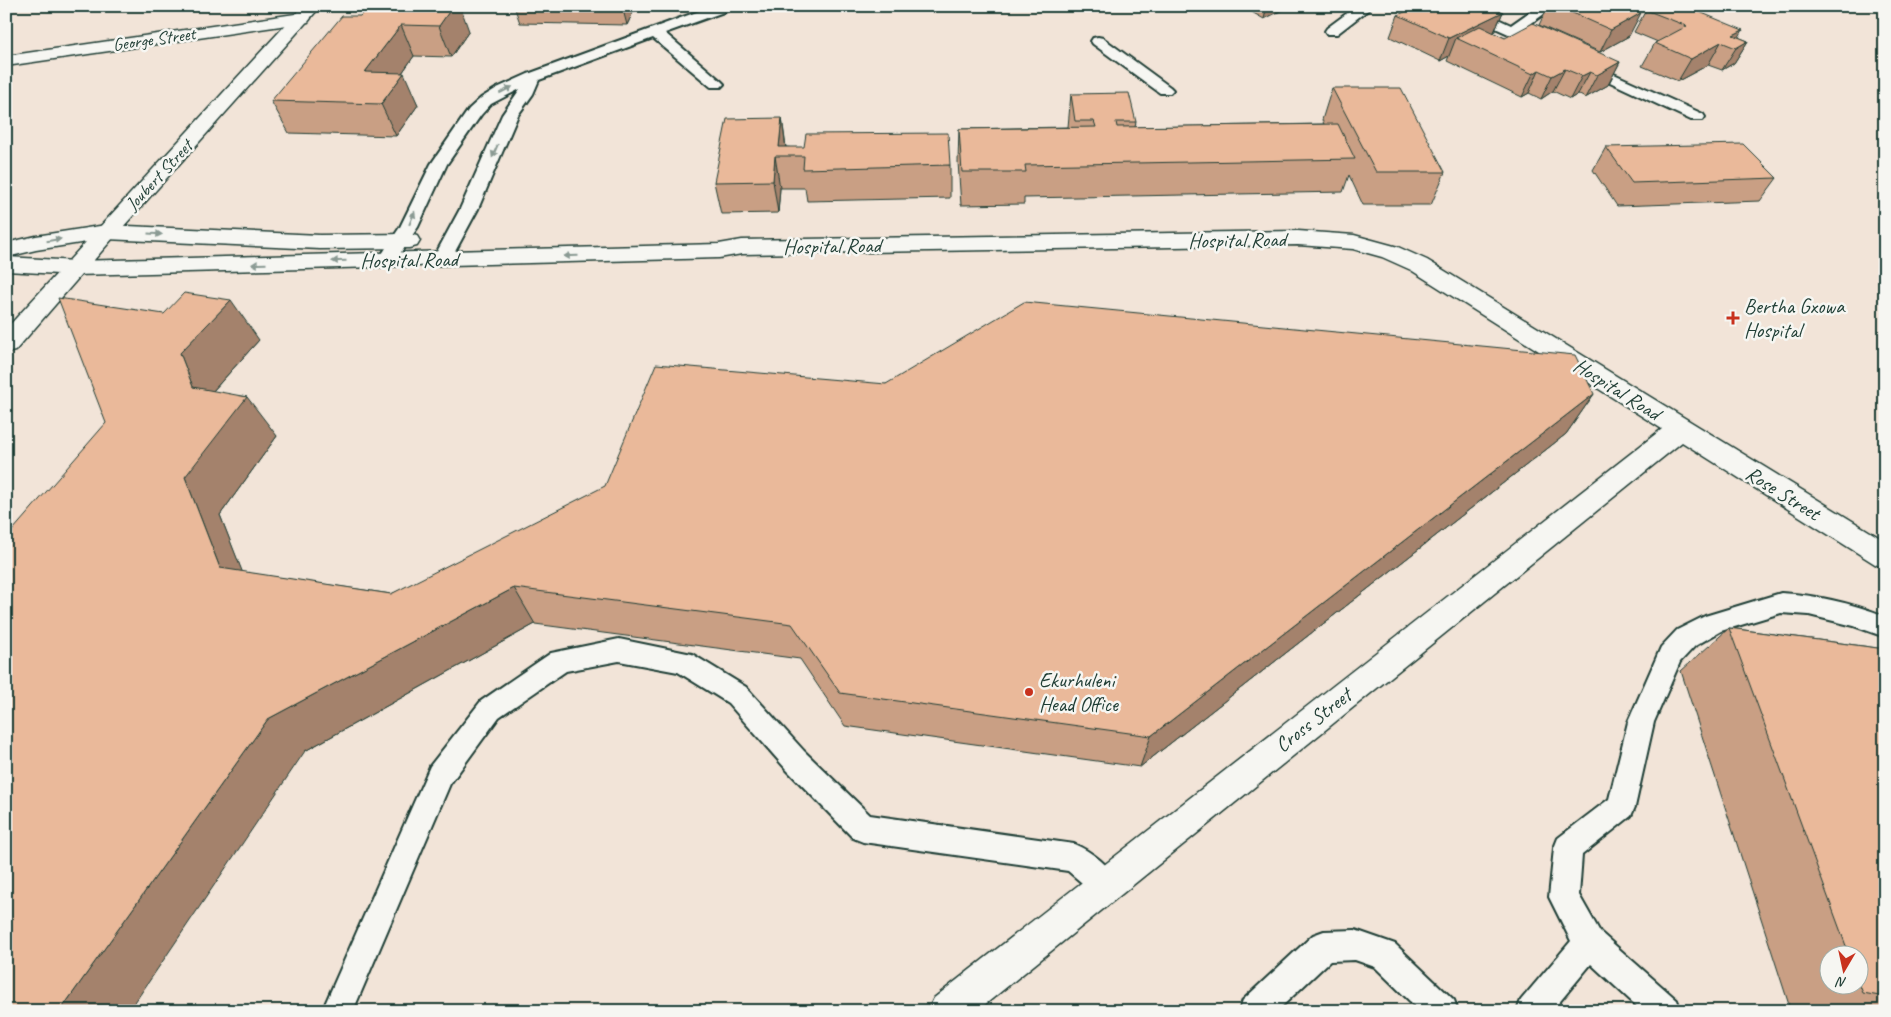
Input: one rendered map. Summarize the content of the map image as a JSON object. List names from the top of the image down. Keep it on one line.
{"streets":{"street":["George Street","Joubert Street","Hospital Road","Rose Street","Cross Street"]},"crossings":[["George Street","Joubert Street"],["Joubert Street","Hospital Road"],["Hospital Road","Rose Street"],["Hospital Road","Cross Street"],["Rose Street","Cross Street"]],"places":{"health":["Bertha Gxowa Hospital"],"other":["Ekurhuleni Head Office"]},"north":"bottom"}
